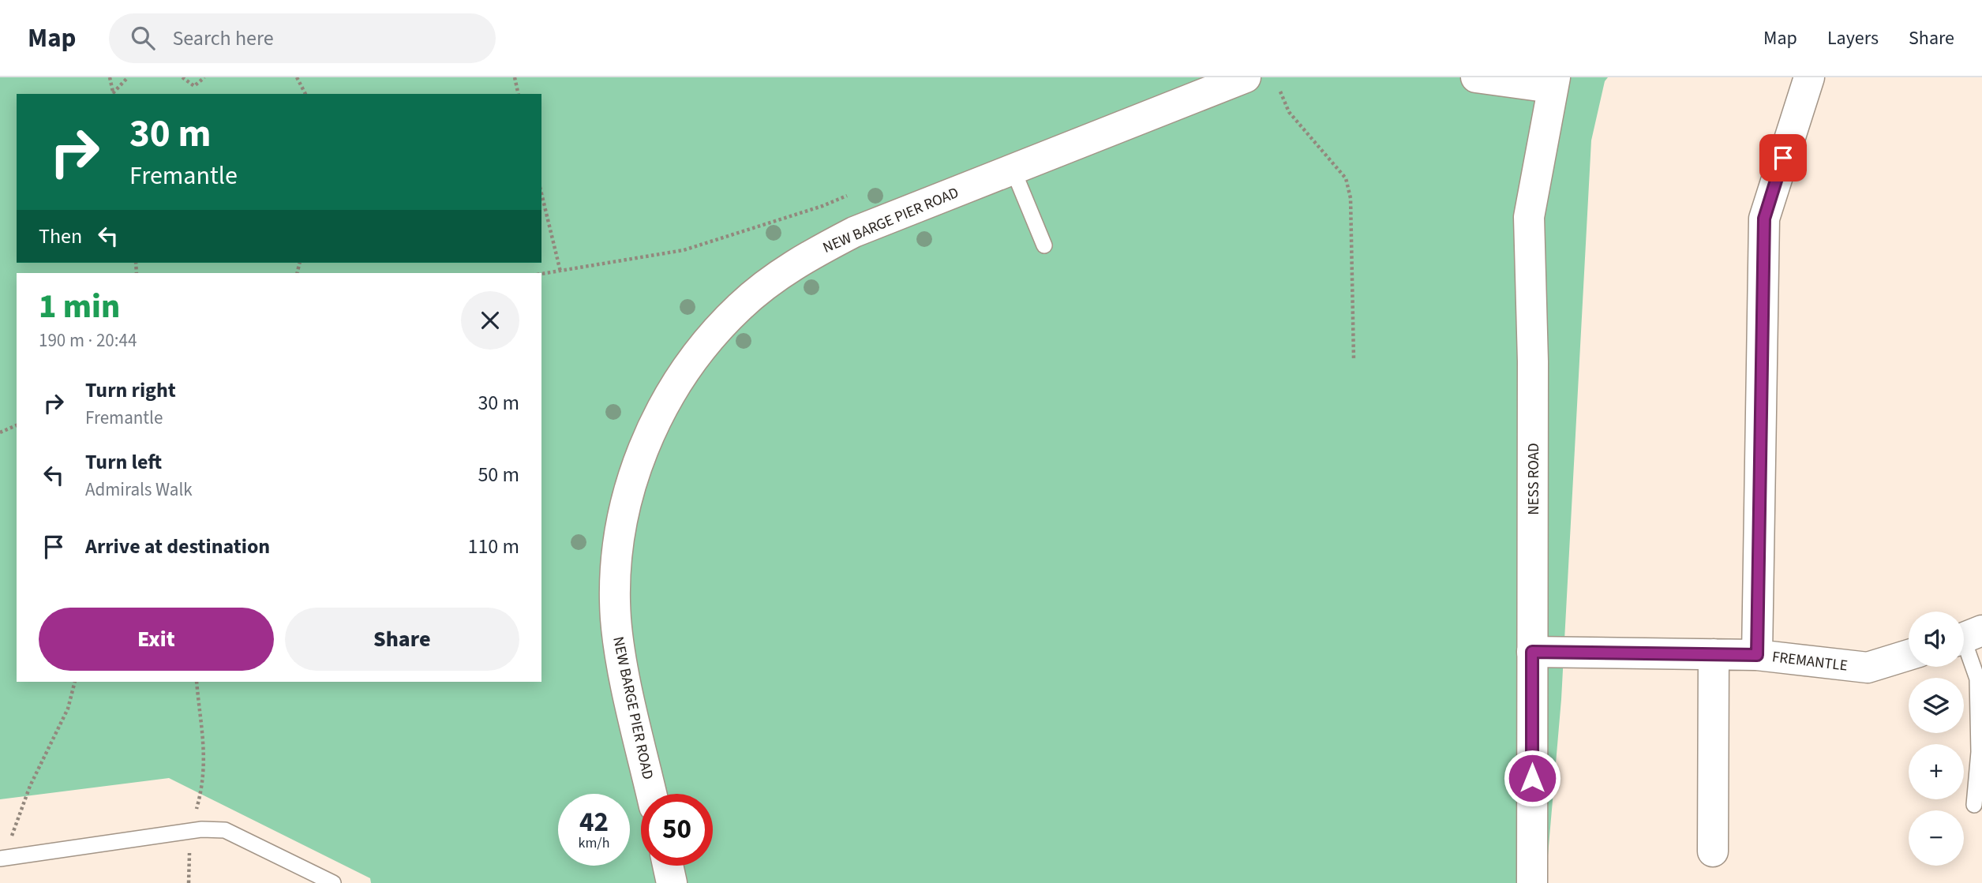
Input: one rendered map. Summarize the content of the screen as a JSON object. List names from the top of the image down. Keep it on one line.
{"streets":{"street":["NEW BARGE PIER ROAD","NESS ROAD","FREMANTLE"]},"crossings":[["NESS ROAD","FREMANTLE"]],"page":{"header":"Map","search":"Search here","nav":["Map","Layers","Share"],"turn":["30 m","Fremantle"],"then":"Then","heading":["1 min","190 m · 20:44"],"list":[{"name":"Turn right","note":"Fremantle","value":"30 m"},{"name":"Turn left","note":"Admirals Walk","value":"50 m"},{"name":"Arrive at destination","value":"110 m"}],"buttons":["Exit","Share"],"map_buttons":["+","−"],"speed":"42 km/h","limit":"50"}}
